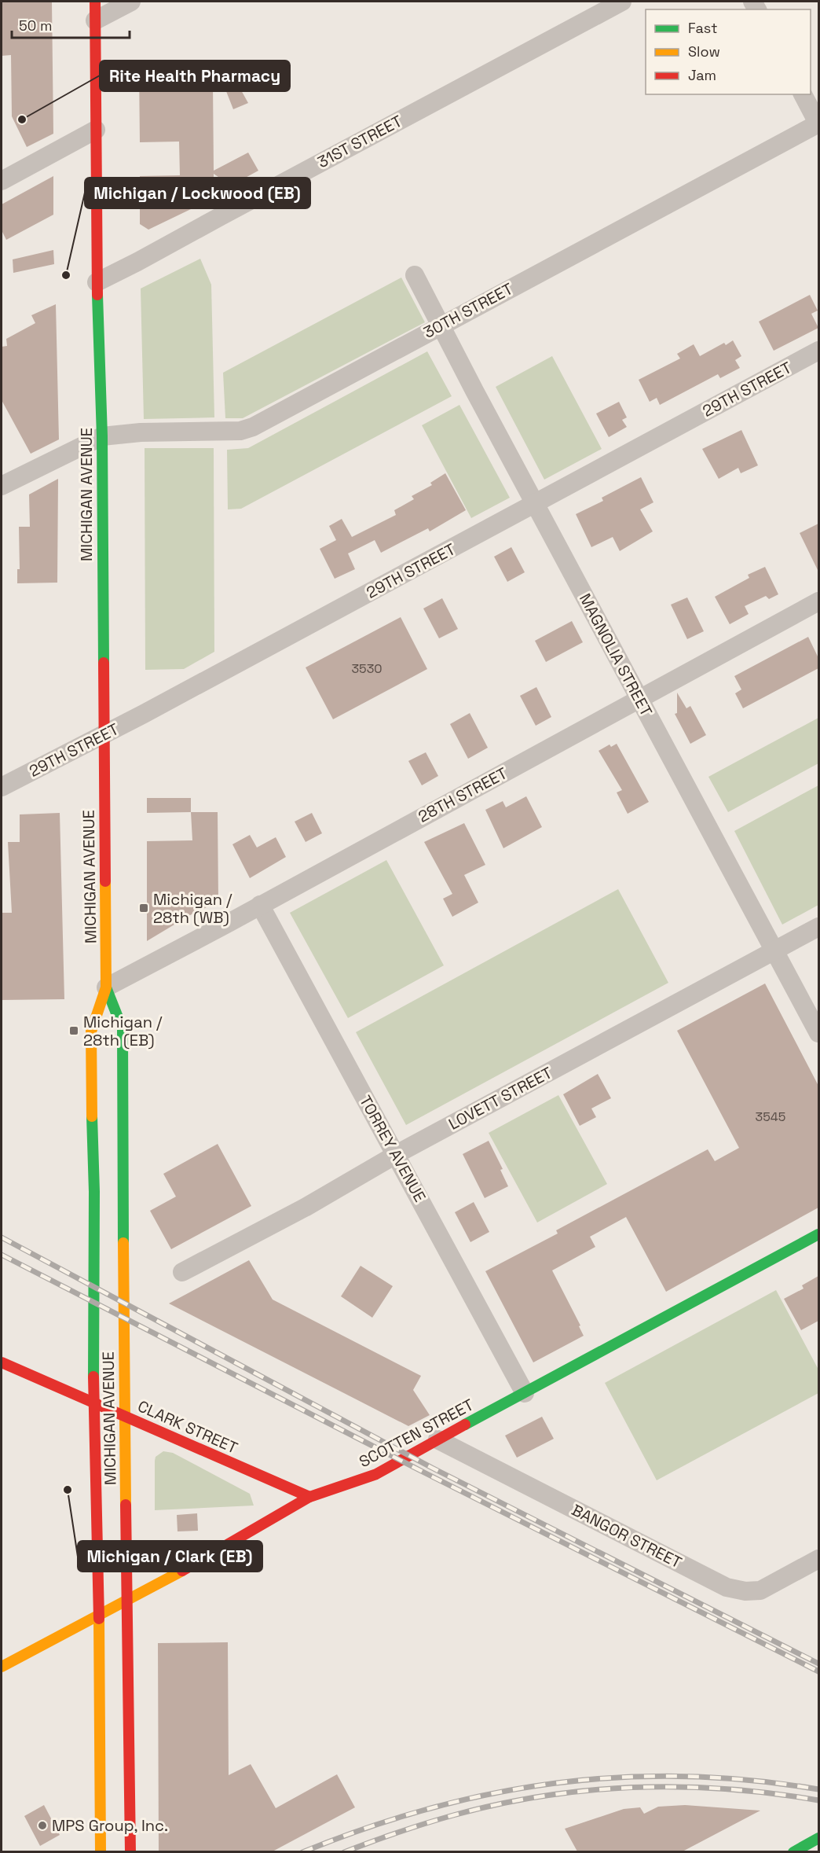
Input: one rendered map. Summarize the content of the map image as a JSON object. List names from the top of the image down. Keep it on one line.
{"streets":{"main road":["MICHIGAN AVENUE","CLARK STREET","SCOTTEN STREET"],"street":["31ST STREET","30TH STREET","29TH STREET","MAGNOLIA STREET","28TH STREET","LOVETT STREET","TORREY AVENUE","BANGOR STREET"]},"crossings":[["31ST STREET","MICHIGAN AVENUE"],["30TH STREET","MICHIGAN AVENUE"],["30TH STREET","MAGNOLIA STREET"],["29TH STREET","MICHIGAN AVENUE"],["29TH STREET","MAGNOLIA STREET"],["MICHIGAN AVENUE","28TH STREET"],["MICHIGAN AVENUE","CLARK STREET"],["MAGNOLIA STREET","28TH STREET"],["MAGNOLIA STREET","LOVETT STREET"],["28TH STREET","TORREY AVENUE"],["LOVETT STREET","TORREY AVENUE"],["TORREY AVENUE","SCOTTEN STREET"],["CLARK STREET","SCOTTEN STREET"],["SCOTTEN STREET","BANGOR STREET"]],"places":{"other":["Rite Health Pharmacy","Michigan / Lockwood (EB)","Michigan / Clark (EB)","MPS Group, Inc."],"transit":["Michigan / 28th (WB)","Michigan / 28th (EB)"]},"house_numbers":["3530","3545"],"legend":["Fast","Slow","Jam"],"scale_bar":"50 m"}
